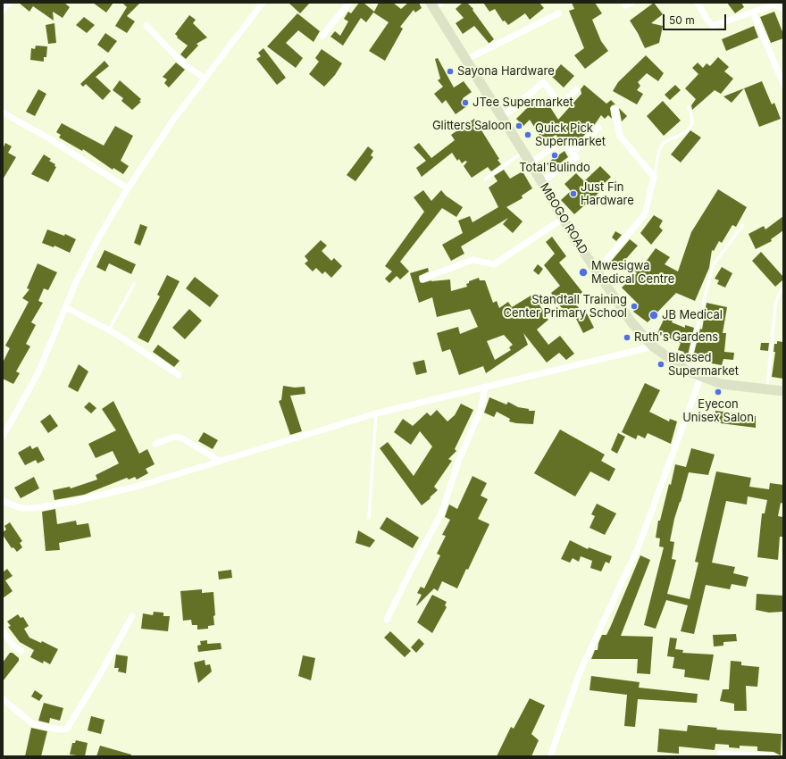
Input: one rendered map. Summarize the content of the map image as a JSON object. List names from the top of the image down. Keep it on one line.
{"streets":{"main road":["MBOGO ROAD"]},"places":["Sayona Hardware","JTee Supermarket","Glitters Saloon","Quick Pick Supermarket","Total Bulindo","Just Fin Hardware","Mwesigwa Medical Centre","Standtall Training Center Primary School","JB Medical","Ruth's Gardens","Blessed Supermarket","Eyecon Unisex Salon"],"scale_bar":"50 m"}
